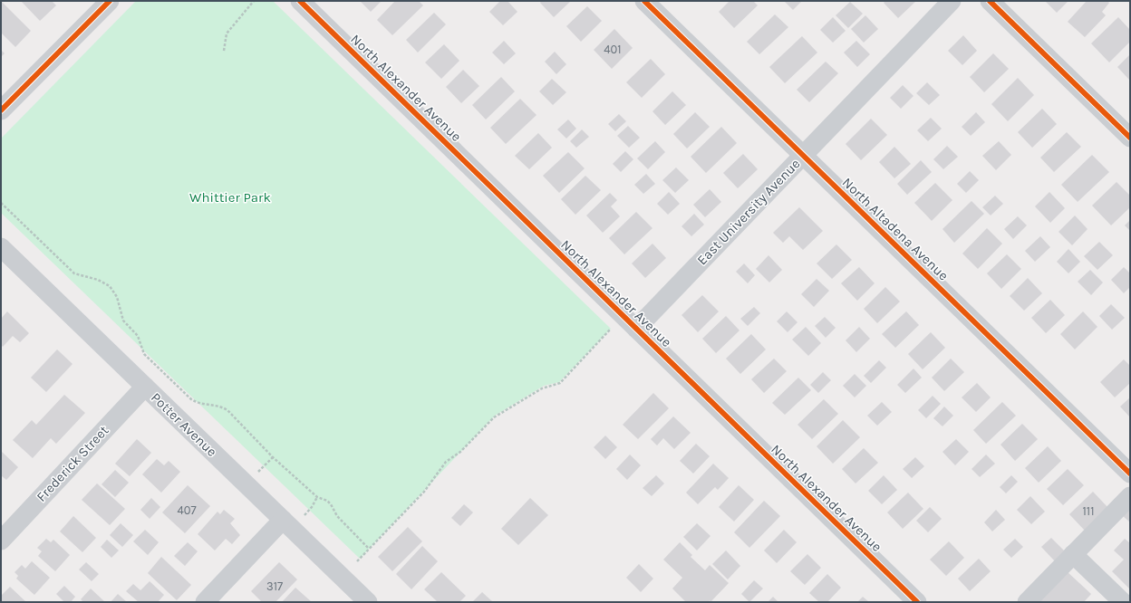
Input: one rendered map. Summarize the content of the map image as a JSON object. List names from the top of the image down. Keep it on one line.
{"streets":{"street":["North Alexander Avenue","East University Avenue","North Altadena Avenue","Potter Avenue","Frederick Street"]},"crossings":[["North Alexander Avenue","East University Avenue"],["East University Avenue","North Altadena Avenue"],["Potter Avenue","Frederick Street"]],"parks":["Whittier Park"],"house_numbers":["401","407","111","317"]}
